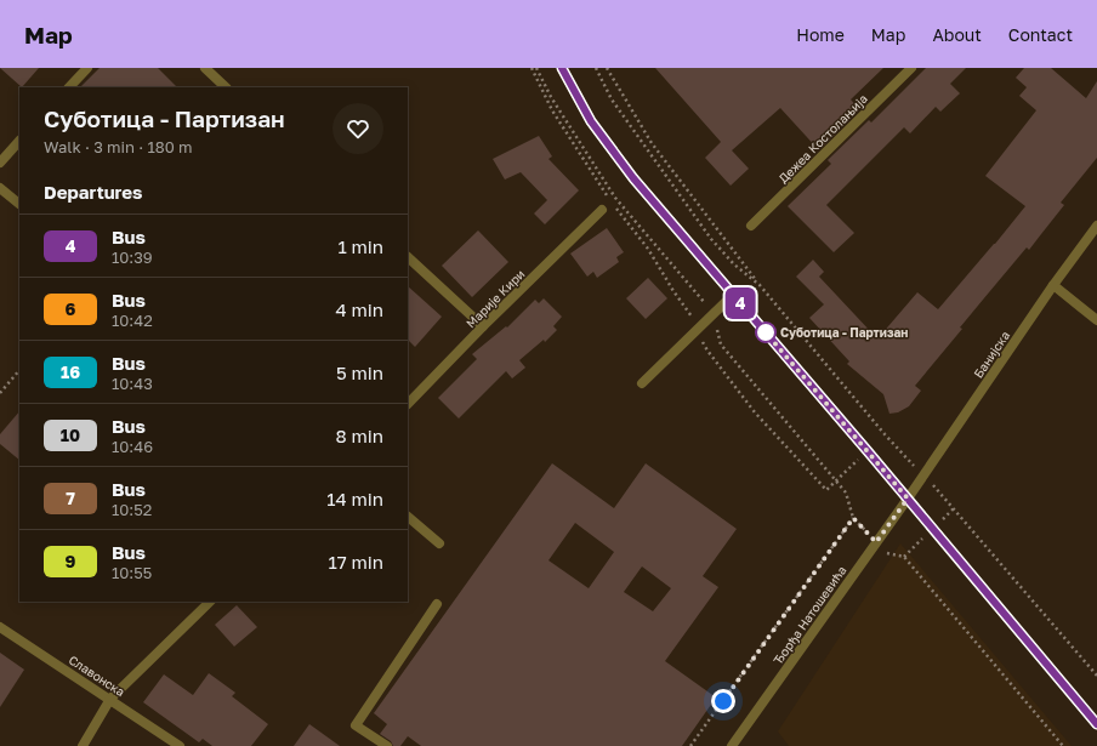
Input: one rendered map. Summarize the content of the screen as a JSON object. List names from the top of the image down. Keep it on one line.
{"streets":{"street":["Дежеа Костолањија","Марије Кири","Банијска","Ђорђа Натошевића","Славонска"]},"crossings":[["Банијска","Ђорђа Натошевића"]],"places":["Суботица - Партизан"],"lines":["bus line 4"],"page":{"header":"Map","nav":["Home","Map","About","Contact"],"on_map":"4","heading":[["Суботица - Партизан","Walk · 3 min · 180 m"],"Departures"],"list":[{"mark":"4","name":"Bus","note":"10:39","value":"1 min"},{"mark":"6","name":"Bus","note":"10:42","value":"4 min"},{"mark":"16","name":"Bus","note":"10:43","value":"5 min"},{"mark":"10","name":"Bus","note":"10:46","value":"8 min"},{"mark":"7","name":"Bus","note":"10:52","value":"14 min"},{"mark":"9","name":"Bus","note":"10:55","value":"17 min"}]}}
